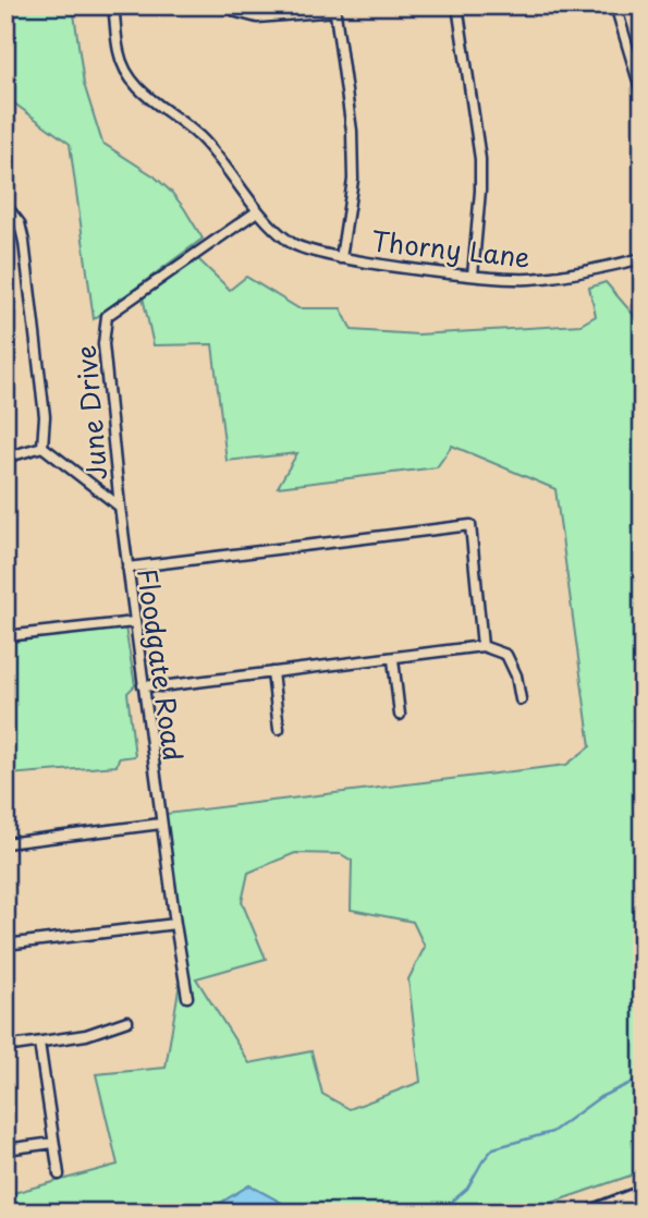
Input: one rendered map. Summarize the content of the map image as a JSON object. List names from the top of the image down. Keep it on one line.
{"streets":{"street":["Thorny Lane","June Drive","Floodgate Road"]},"crossings":[["Thorny Lane","June Drive"],["June Drive","Floodgate Road"]]}
